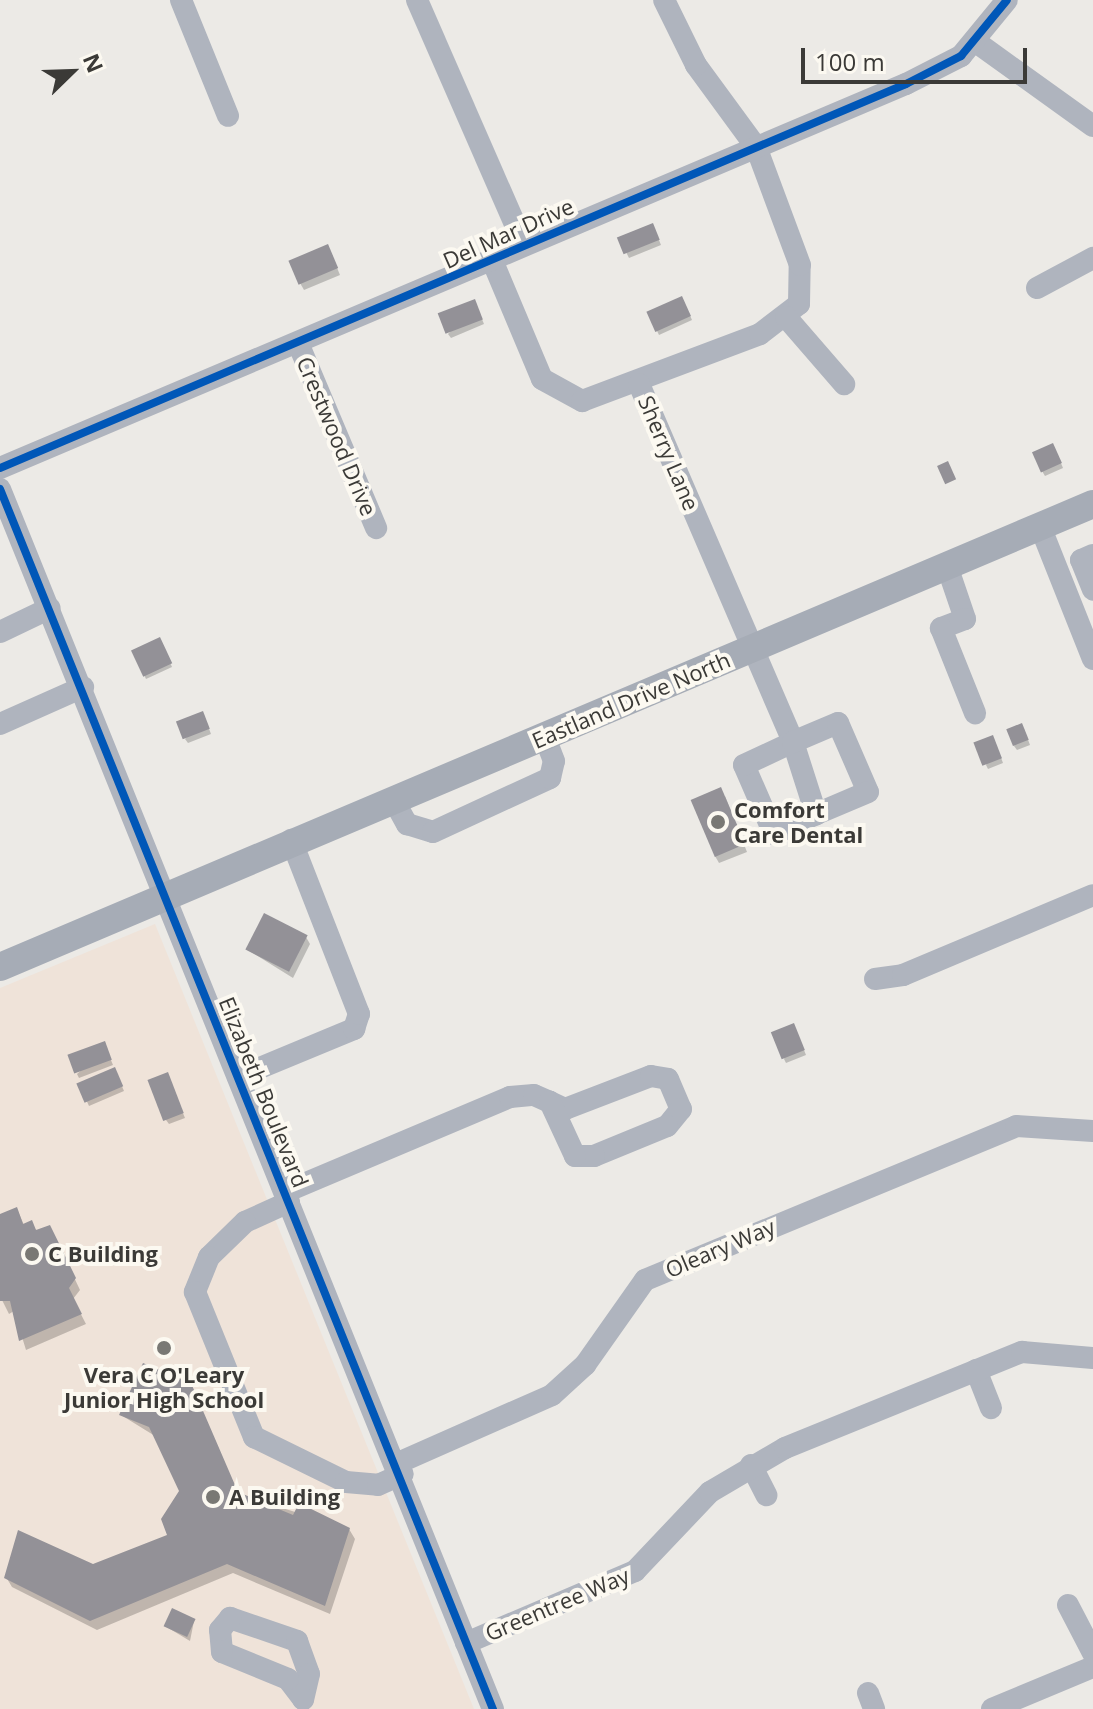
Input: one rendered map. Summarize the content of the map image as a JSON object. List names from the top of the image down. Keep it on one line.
{"streets":{"main road":["Eastland Drive North"],"street":["Del Mar Drive","Crestwood Drive","Sherry Lane","Elizabeth Boulevard","Oleary Way","Greentree Way"]},"crossings":[["Del Mar Drive","Crestwood Drive"],["Del Mar Drive","Sherry Lane"],["Sherry Lane","Eastland Drive North"],["Eastland Drive North","Elizabeth Boulevard"],["Elizabeth Boulevard","Oleary Way"],["Elizabeth Boulevard","Greentree Way"]],"places":["Comfort Care Dental","C Building","Vera C O'Leary Junior High School","A Building"],"scale_bar":"100 m","north":"top right"}
